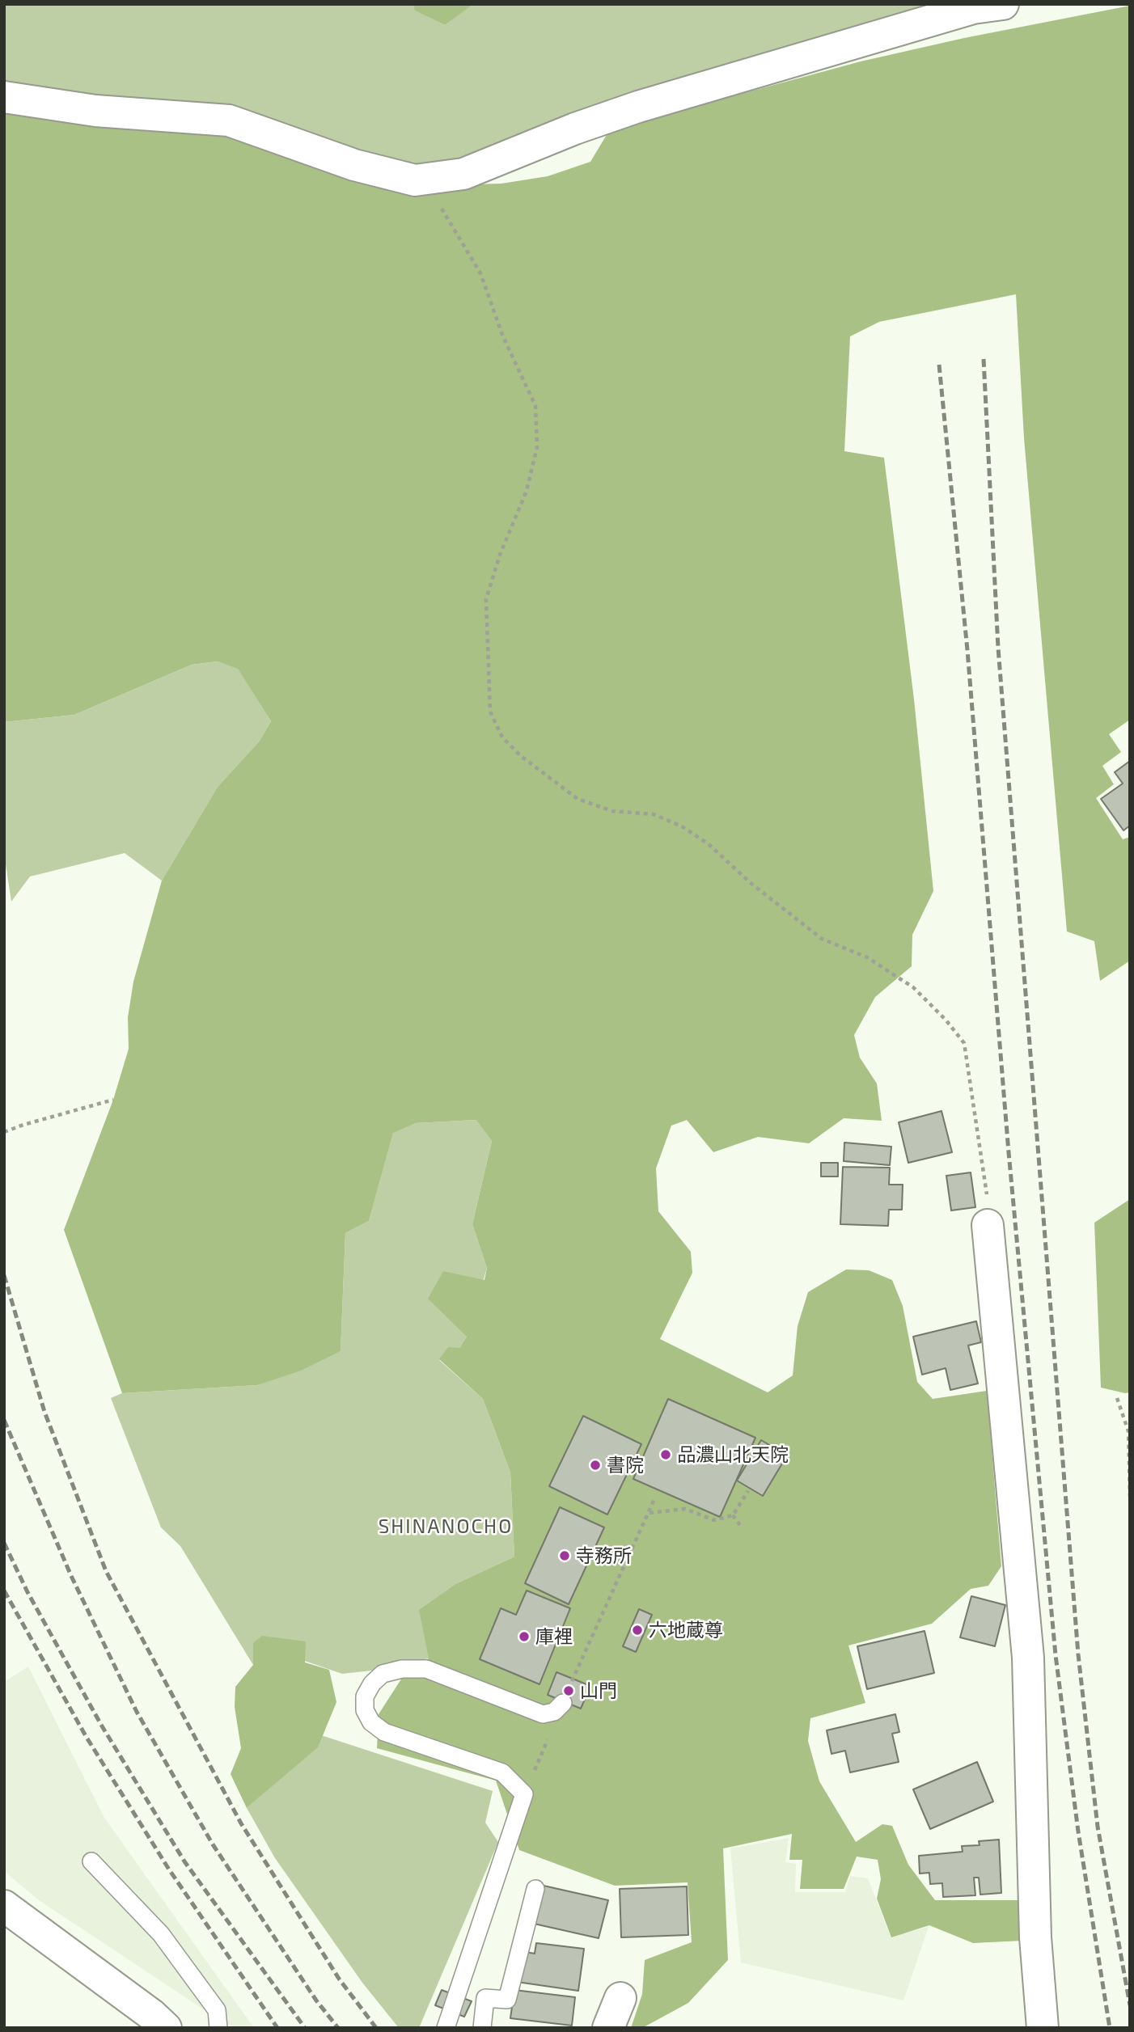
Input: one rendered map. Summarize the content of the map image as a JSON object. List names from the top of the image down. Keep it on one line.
{"districts":["SHINANOCHO"],"places":["品濃山北天院","書院","寺務所","六地蔵尊","庫裡","山門"]}
